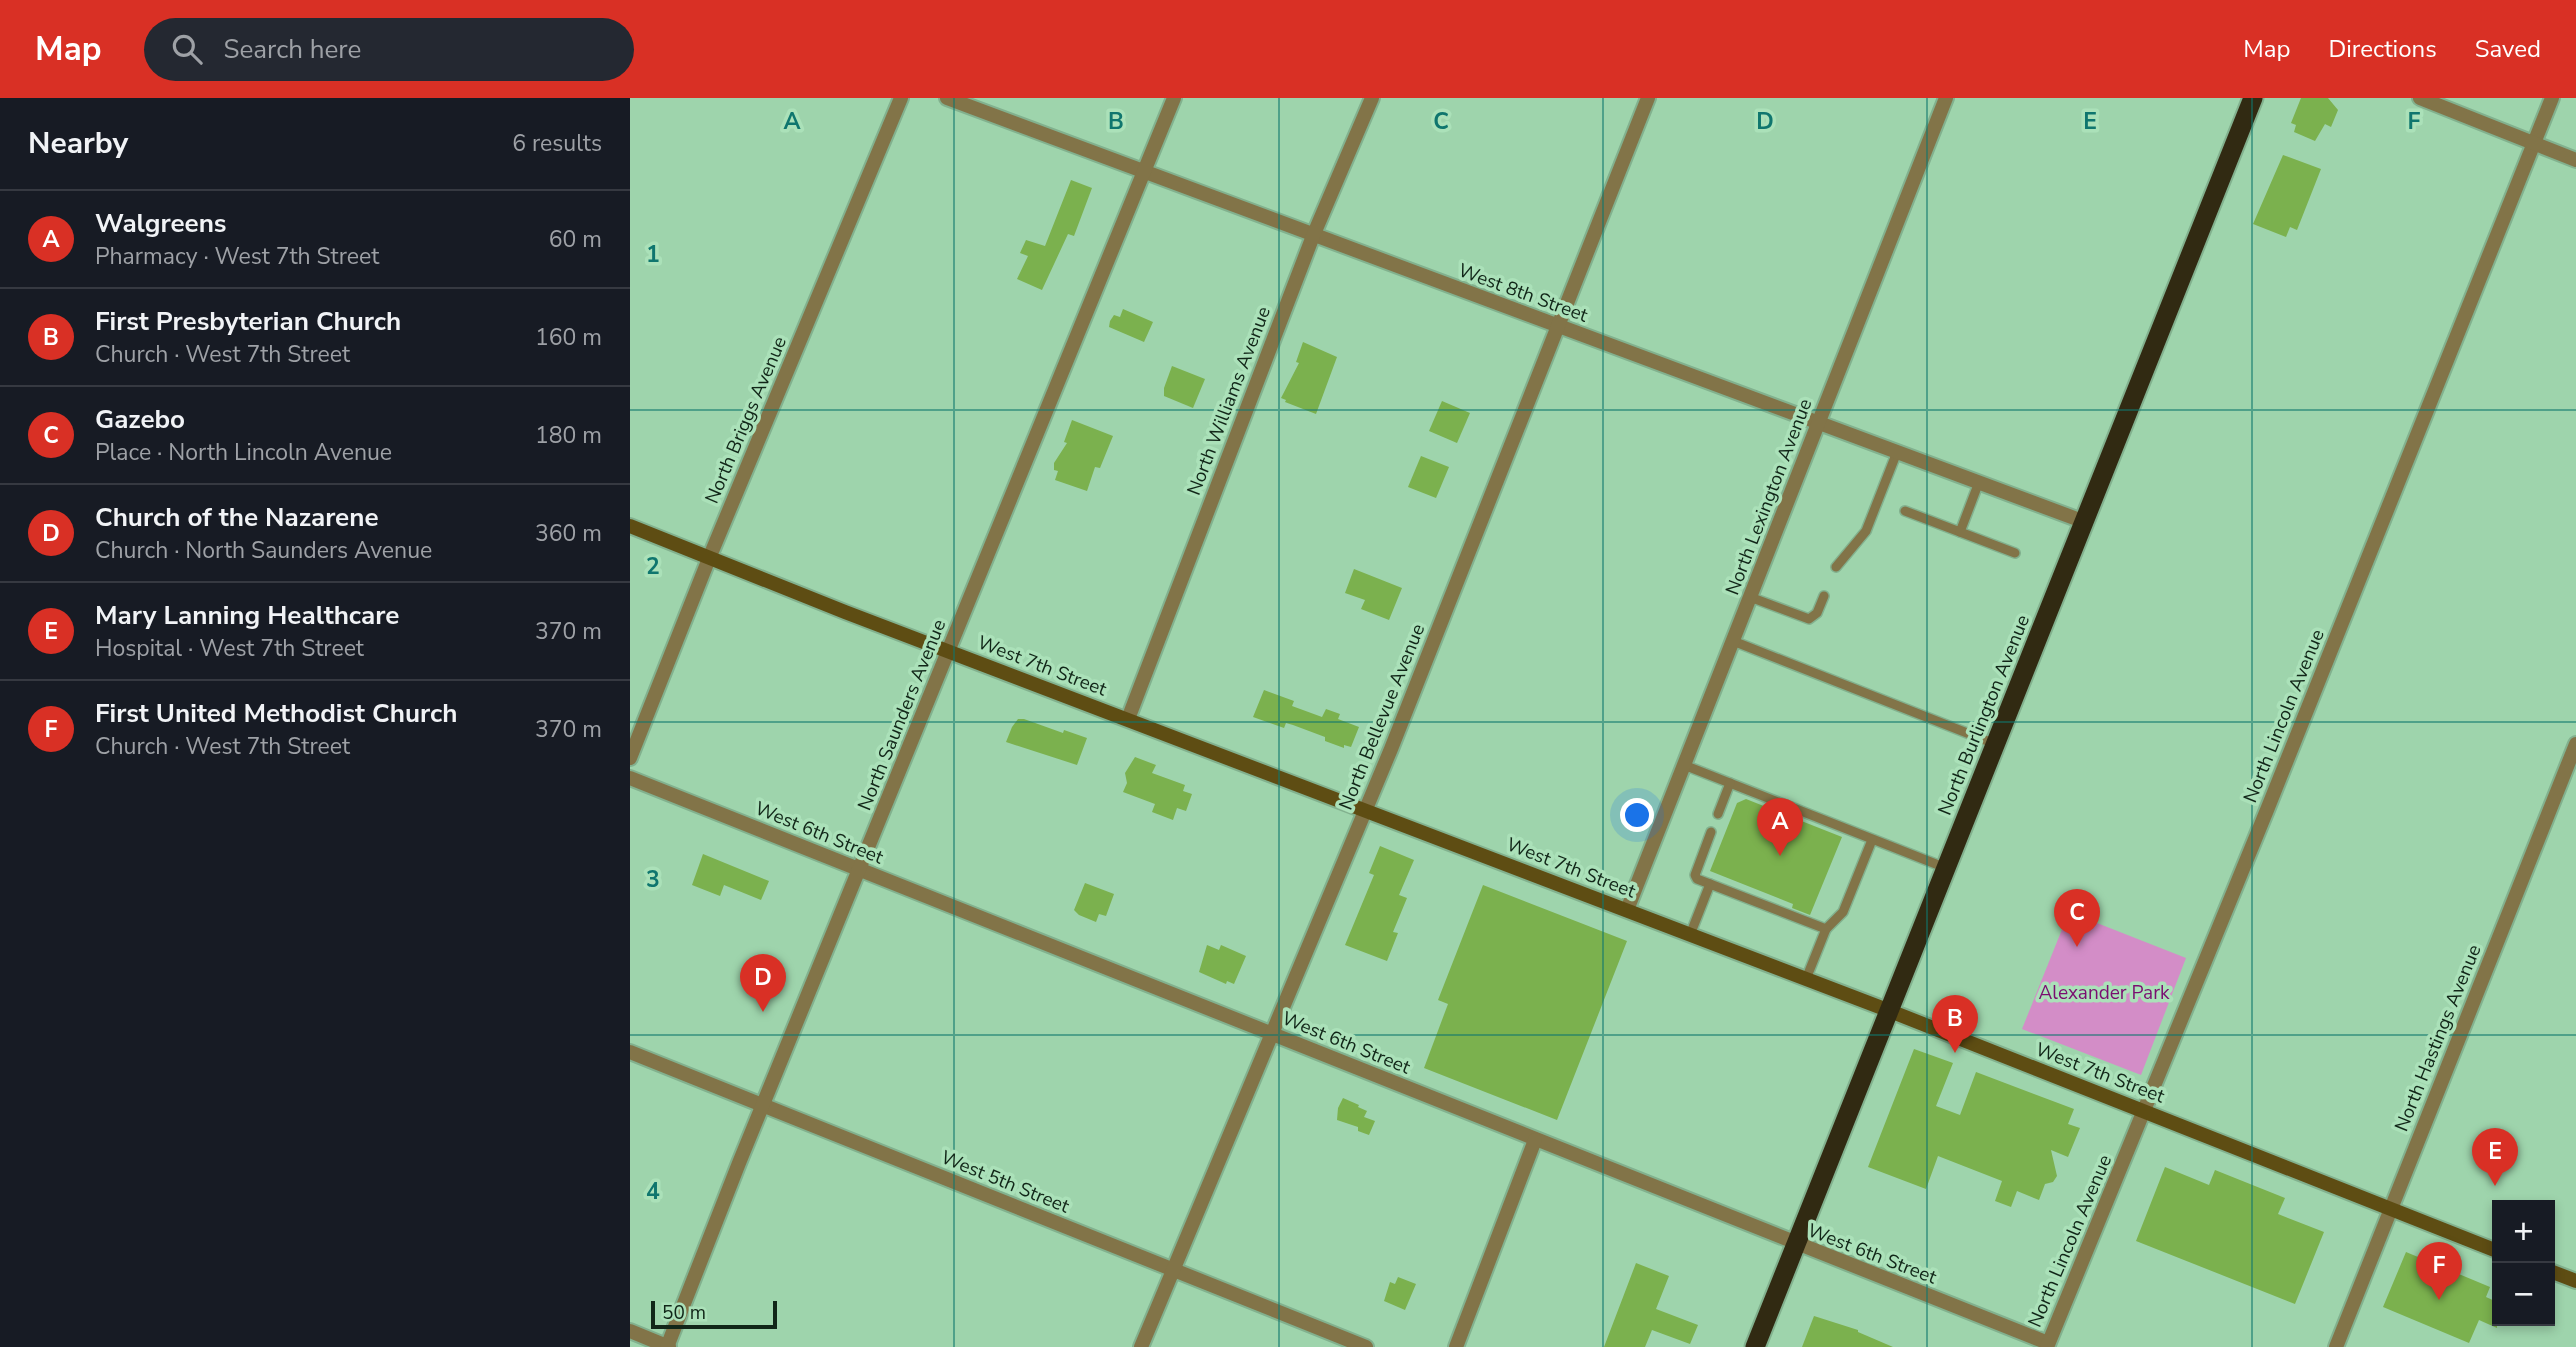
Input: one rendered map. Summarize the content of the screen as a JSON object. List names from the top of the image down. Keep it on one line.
{"streets":{"highway":["North Burlington Avenue"],"main road":["West 7th Street"],"street":["West 8th Street","North Williams Avenue","North Briggs Avenue","North Lexington Avenue","North Saunders Avenue","North Lincoln Avenue","North Bellevue Avenue","West 6th Street","North Hastings Avenue","West 5th Street"]},"crossings":[["West 8th Street","North Williams Avenue"],["West 8th Street","North Lexington Avenue"],["West 8th Street","North Saunders Avenue"],["West 8th Street","North Burlington Avenue"],["West 8th Street","North Bellevue Avenue"],["North Williams Avenue","West 7th Street"],["North Briggs Avenue","West 7th Street"],["North Lexington Avenue","West 7th Street"],["West 7th Street","North Saunders Avenue"],["West 7th Street","North Burlington Avenue"],["West 7th Street","North Lincoln Avenue"],["West 7th Street","North Bellevue Avenue"],["West 7th Street","North Hastings Avenue"],["North Saunders Avenue","West 6th Street"],["North Saunders Avenue","West 5th Street"],["North Burlington Avenue","West 6th Street"],["North Lincoln Avenue","West 6th Street"],["North Bellevue Avenue","West 6th Street"],["North Bellevue Avenue","West 5th Street"]],"parks":["Alexander Park"],"scale_bar":"50 m","page":{"header":"Map","search":"Search here","nav":["Map","Directions","Saved"],"heading":["Nearby","6 results"],"list":[{"mark":"A","name":"Walgreens","note":"Pharmacy · West 7th Street","value":"60 m"},{"mark":"B","name":"First Presbyterian Church","note":"Church · West 7th Street","value":"160 m"},{"mark":"C","name":"Gazebo","note":"Place · North Lincoln Avenue","value":"180 m"},{"mark":"D","name":"Church of the Nazarene","note":"Church · North Saunders Avenue","value":"360 m"},{"mark":"E","name":"Mary Lanning Healthcare","note":"Hospital · West 7th Street","value":"370 m"},{"mark":"F","name":"First United Methodist Church","note":"Church · West 7th Street","value":"370 m"}],"pins":["A","C","D","B","E","F"],"map_buttons":["+","−"],"scale":"50 m"},"grid":{"columns":["A","B","C","D","E","F"],"rows":["1","2","3","4"]}}
